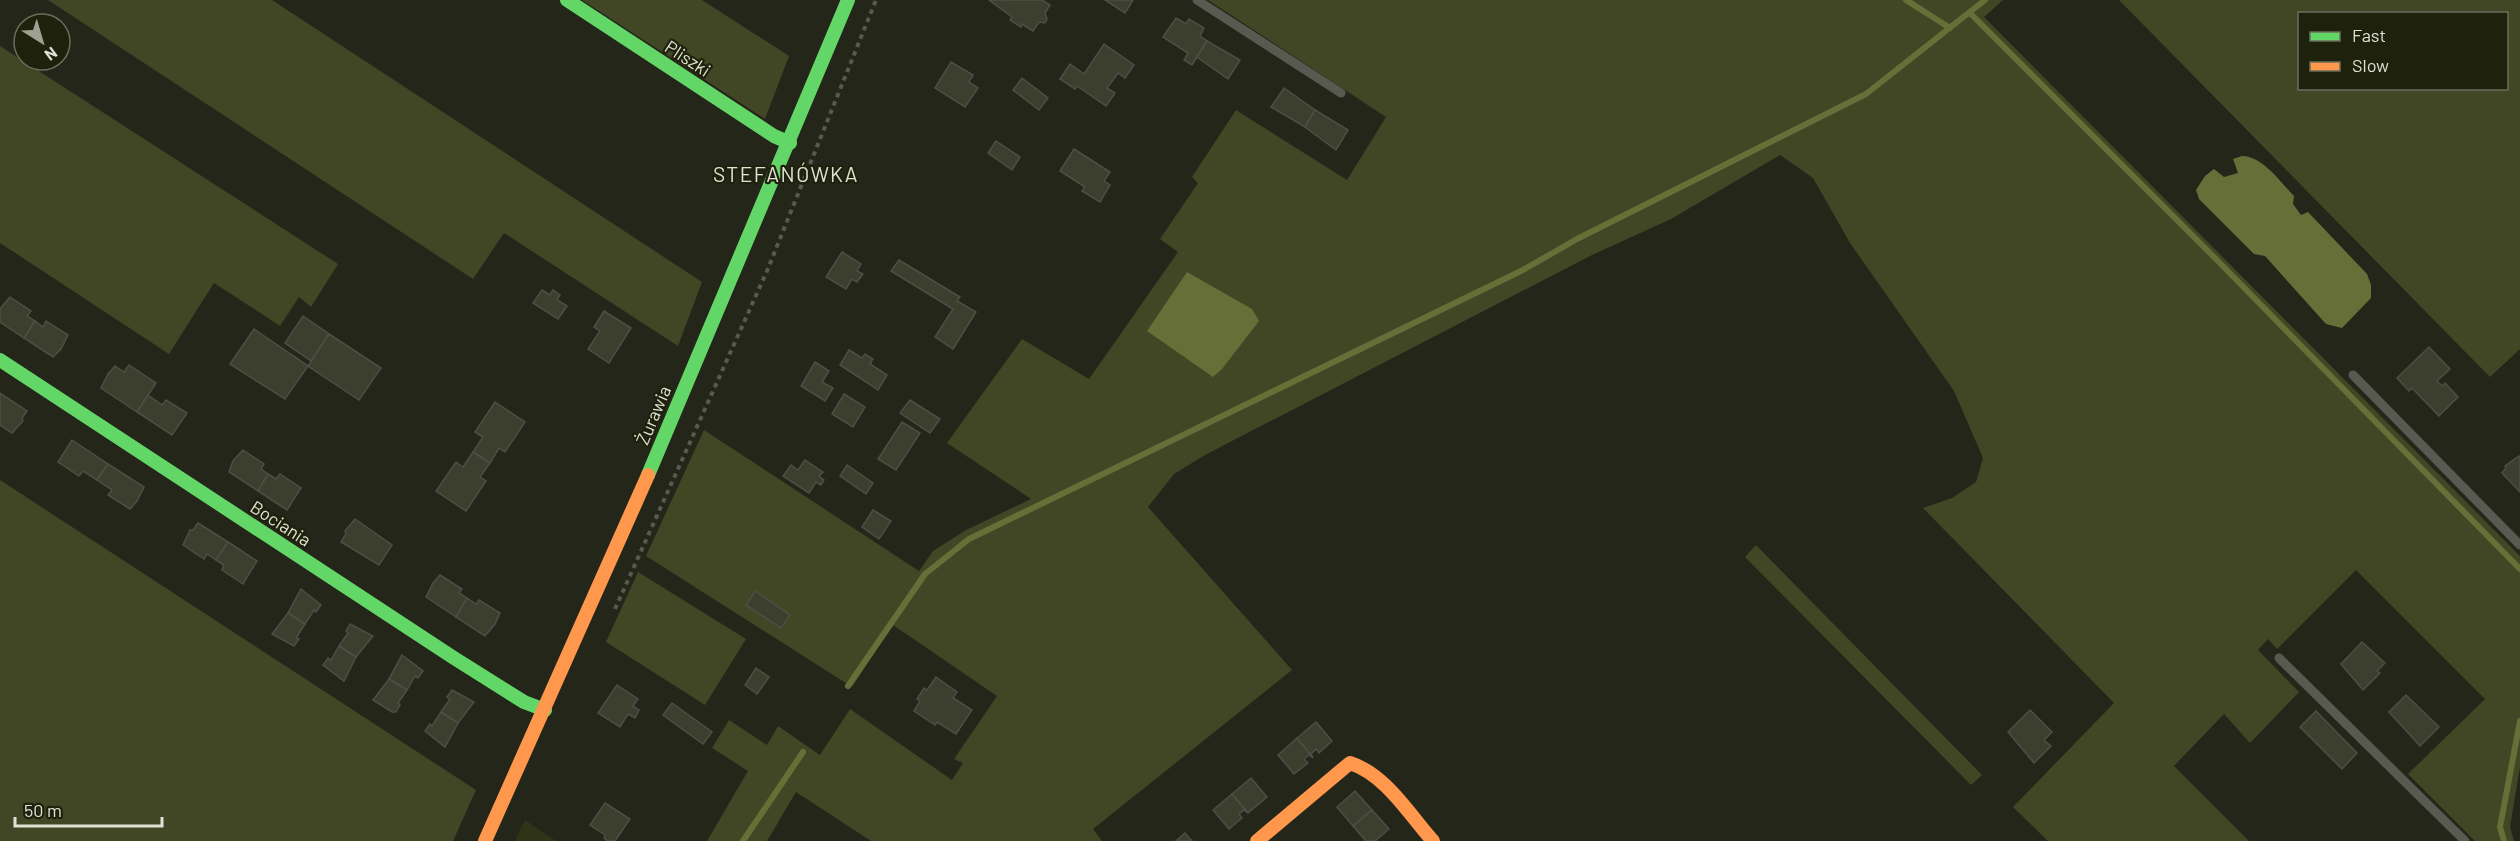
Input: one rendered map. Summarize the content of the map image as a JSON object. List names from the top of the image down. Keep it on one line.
{"streets":{"street":["Pliszki","Żurawia","Bociania"]},"crossings":[["Pliszki","Żurawia"],["Żurawia","Bociania"]],"districts":["STEFANÓWKA"],"legend":["Fast","Slow"],"scale_bar":"50 m","north":"bottom right"}
